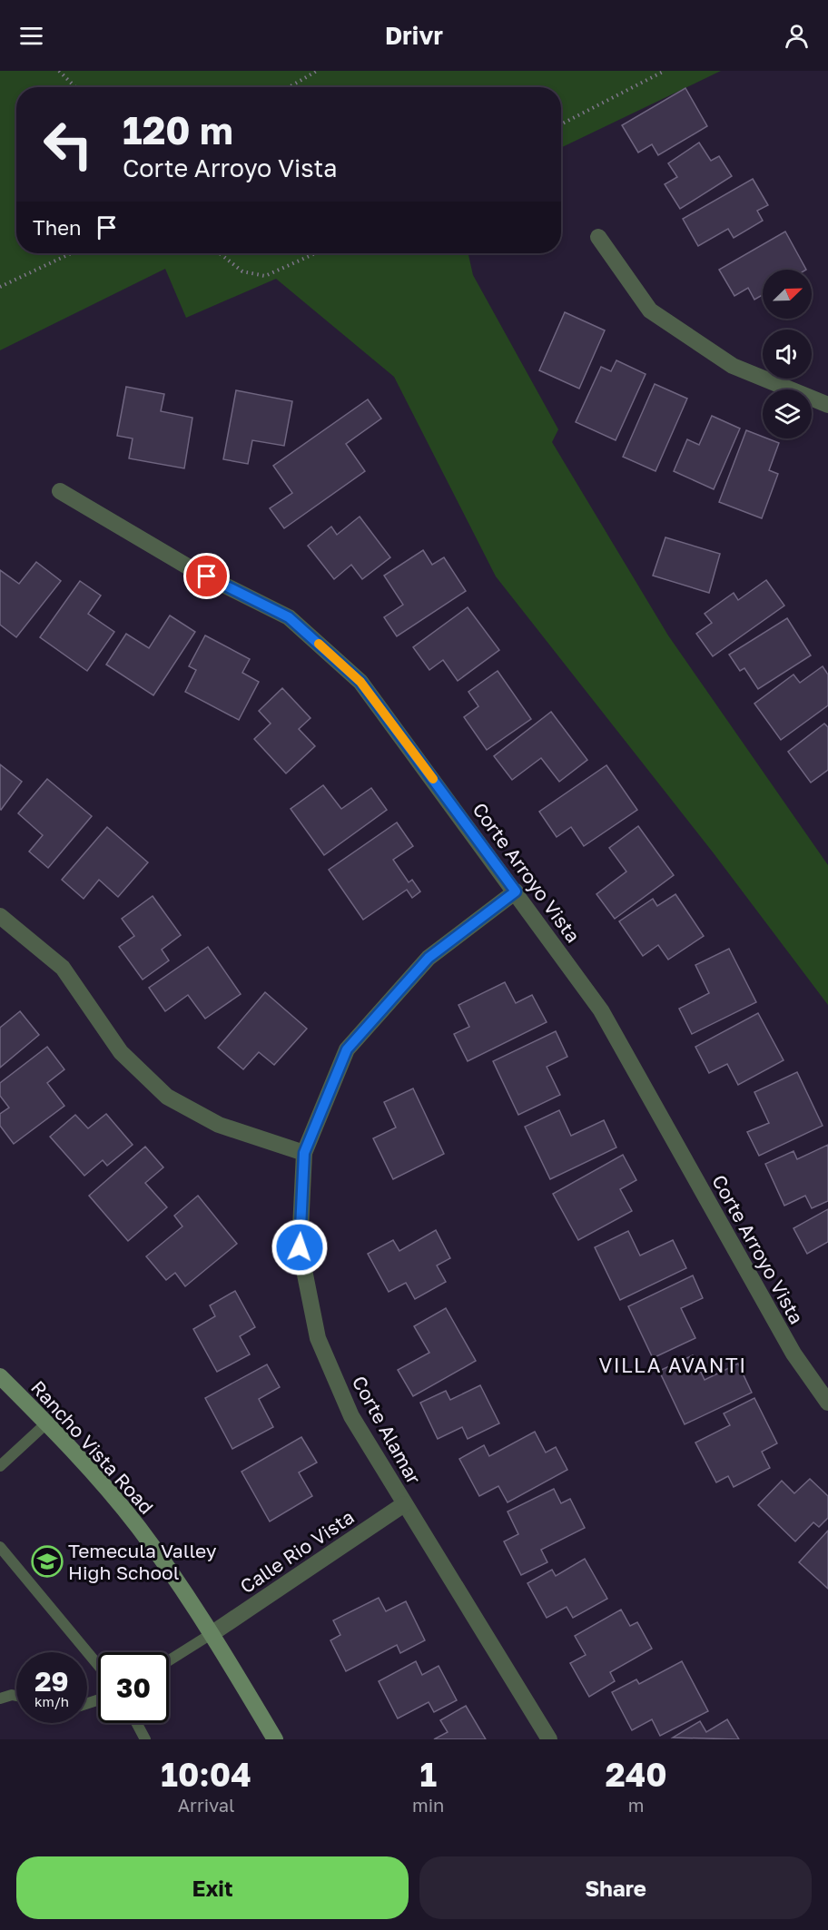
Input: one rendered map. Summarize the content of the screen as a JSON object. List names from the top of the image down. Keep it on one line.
{"streets":{"main road":["Rancho Vista Road"],"street":["Corte Arroyo Vista","Corte Alamar","Calle Rio Vista"]},"crossings":[["Corte Arroyo Vista","Corte Alamar"],["Corte Alamar","Calle Rio Vista"],["Rancho Vista Road","Calle Rio Vista"]],"districts":["VILLA AVANTI"],"places":{"school or university":["Temecula Valley High School"]},"north":"top right","page":{"header":"Drivr","turn":["120 m","Corte Arroyo Vista"],"then":"Then","speed":"29 km/h","limit":"30","eta":["10:04","Arrival","1","min","240","m"],"buttons":["Exit","Share"]}}
